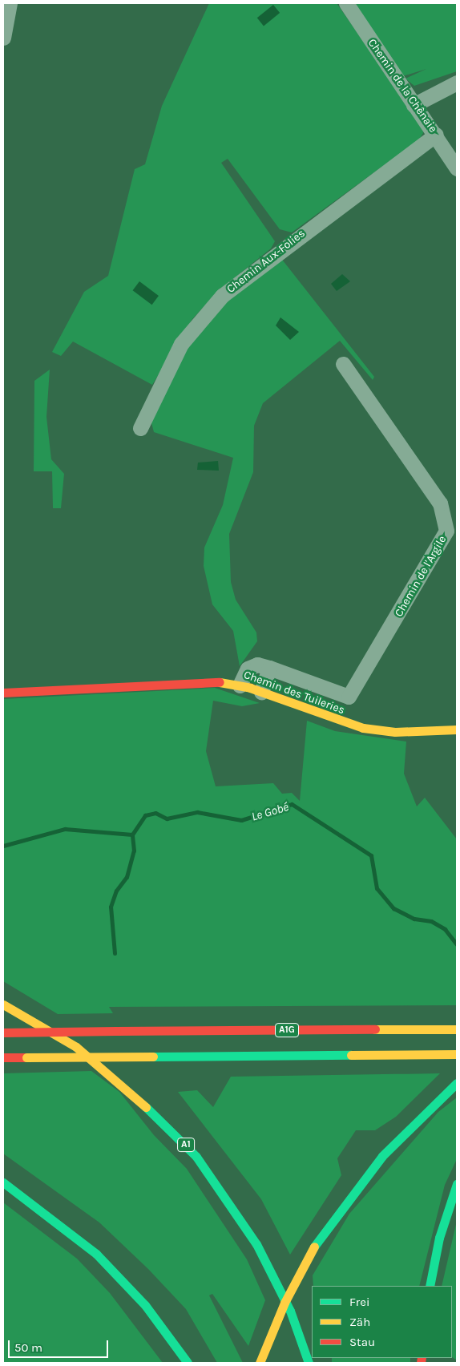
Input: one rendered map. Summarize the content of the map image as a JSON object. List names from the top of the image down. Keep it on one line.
{"streets":{"main road":["Chemin des Tuileries","A1G","A1"],"street":["Chemin de la Chênaie","Chemin Aux-Folies","Chemin de l'Argile"]},"crossings":[["Chemin de la Chênaie","Chemin Aux-Folies"],["Chemin de l'Argile","Chemin des Tuileries"]],"water":["Le Gobé"],"legend":["Frei","Zäh","Stau"],"scale_bar":"50 m"}
